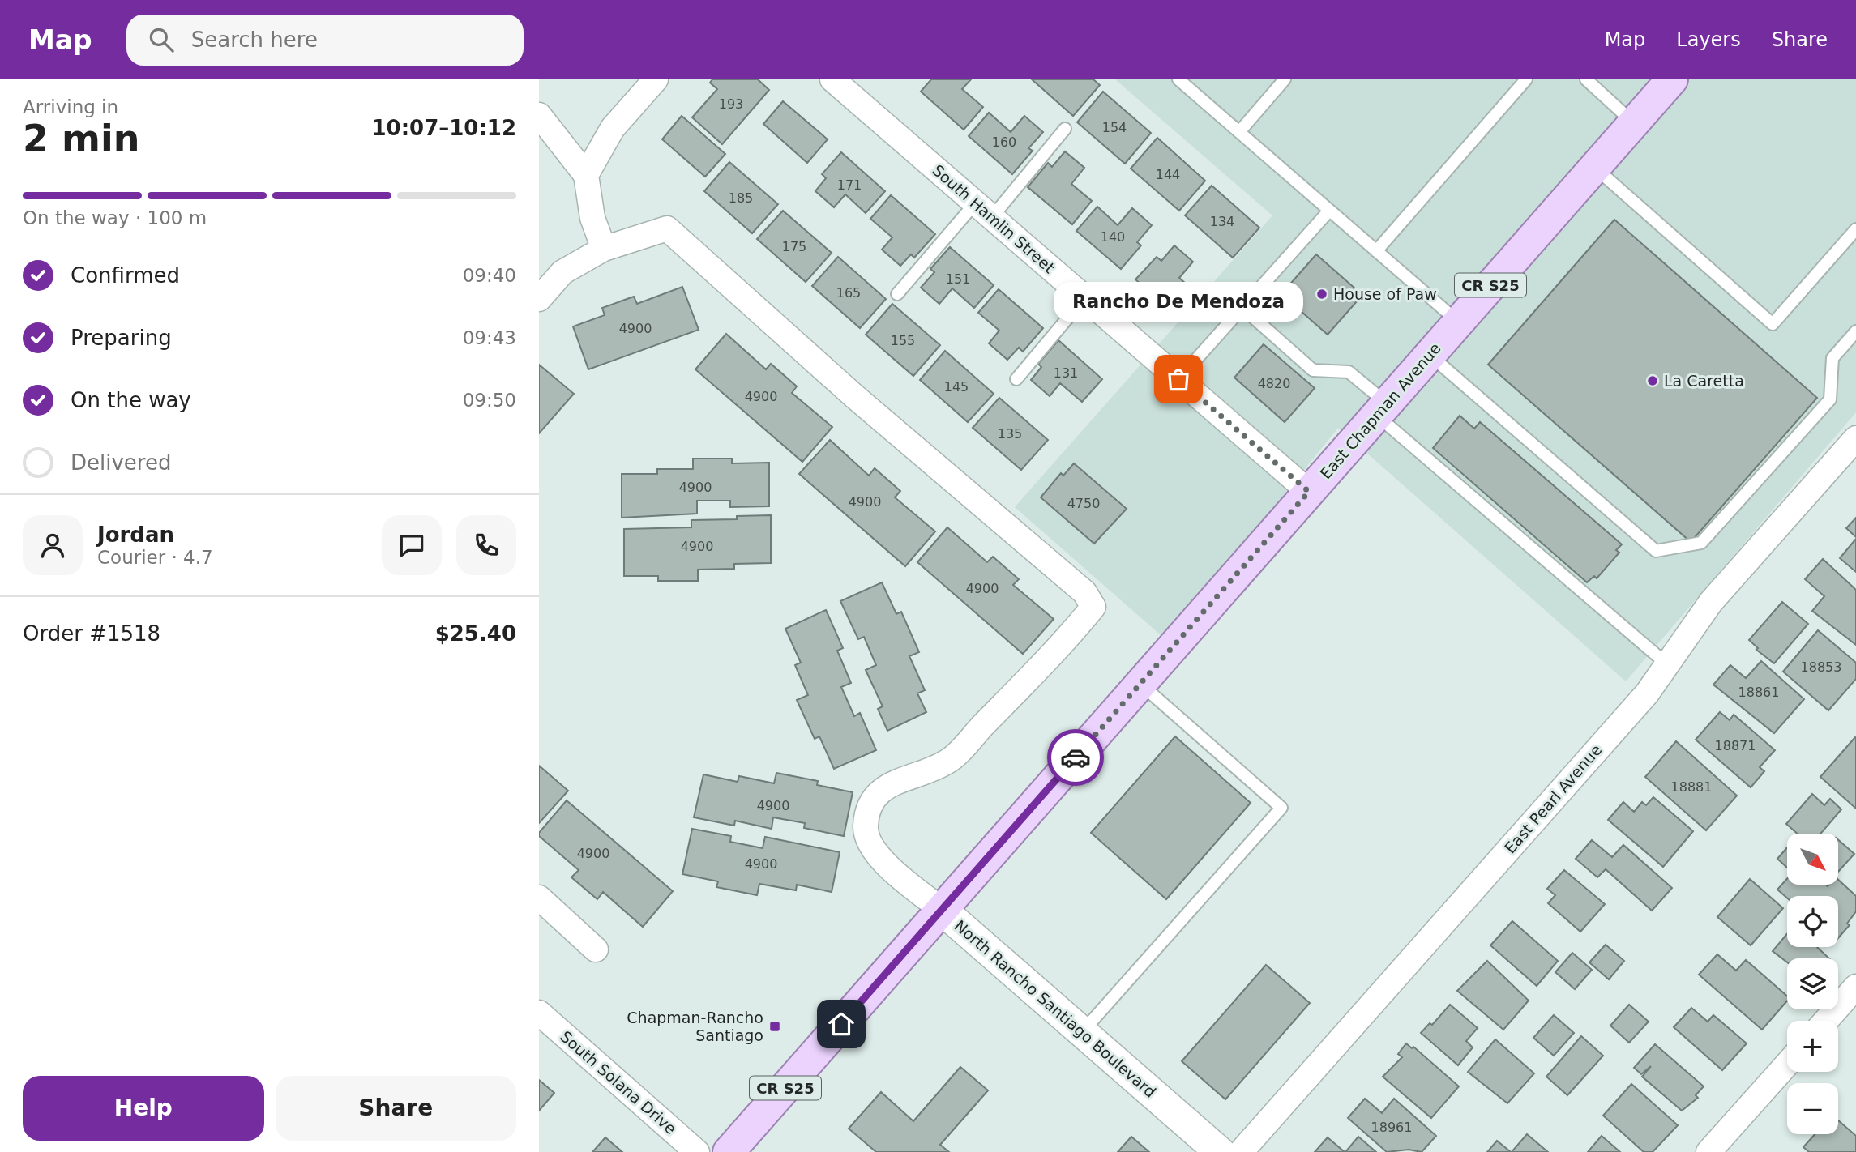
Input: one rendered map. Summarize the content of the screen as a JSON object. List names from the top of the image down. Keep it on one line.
{"streets":{"main road":["CR S25","East Chapman Avenue"],"street":["South Hamlin Street","East Pearl Avenue","North Rancho Santiago Boulevard","South Solana Drive"]},"crossings":[["South Hamlin Street","East Chapman Avenue"],["East Chapman Avenue","North Rancho Santiago Boulevard"]],"places":{"other":["House of Paw","Rancho De Mendoza","La Caretta"],"transit":["Chapman-Rancho Santiago"]},"house_numbers":["193","154","160","144","171","185","134","140","175","151","165","4900","155","131","4820","145","4900","135","4900","4900","4750","4900","4900","18853","18861","18871","18881","4900","4900","4900","18961"],"north":"bottom right","page":{"header":"Map","search":"Search here","nav":["Map","Layers","Share"],"heading":["2 min","Arriving in","10:07–10:12"],"panel":["Jordan","Courier · 4.7","Order #1518","$25.40"],"bar":"On the way · 100 m","list":[["Confirmed","09:40"],["Preparing","09:43"],["On the way","09:50"],"Delivered"],"bubble":"Rancho De Mendoza","map_buttons":["+","−"],"buttons":["Help","Share"]}}
